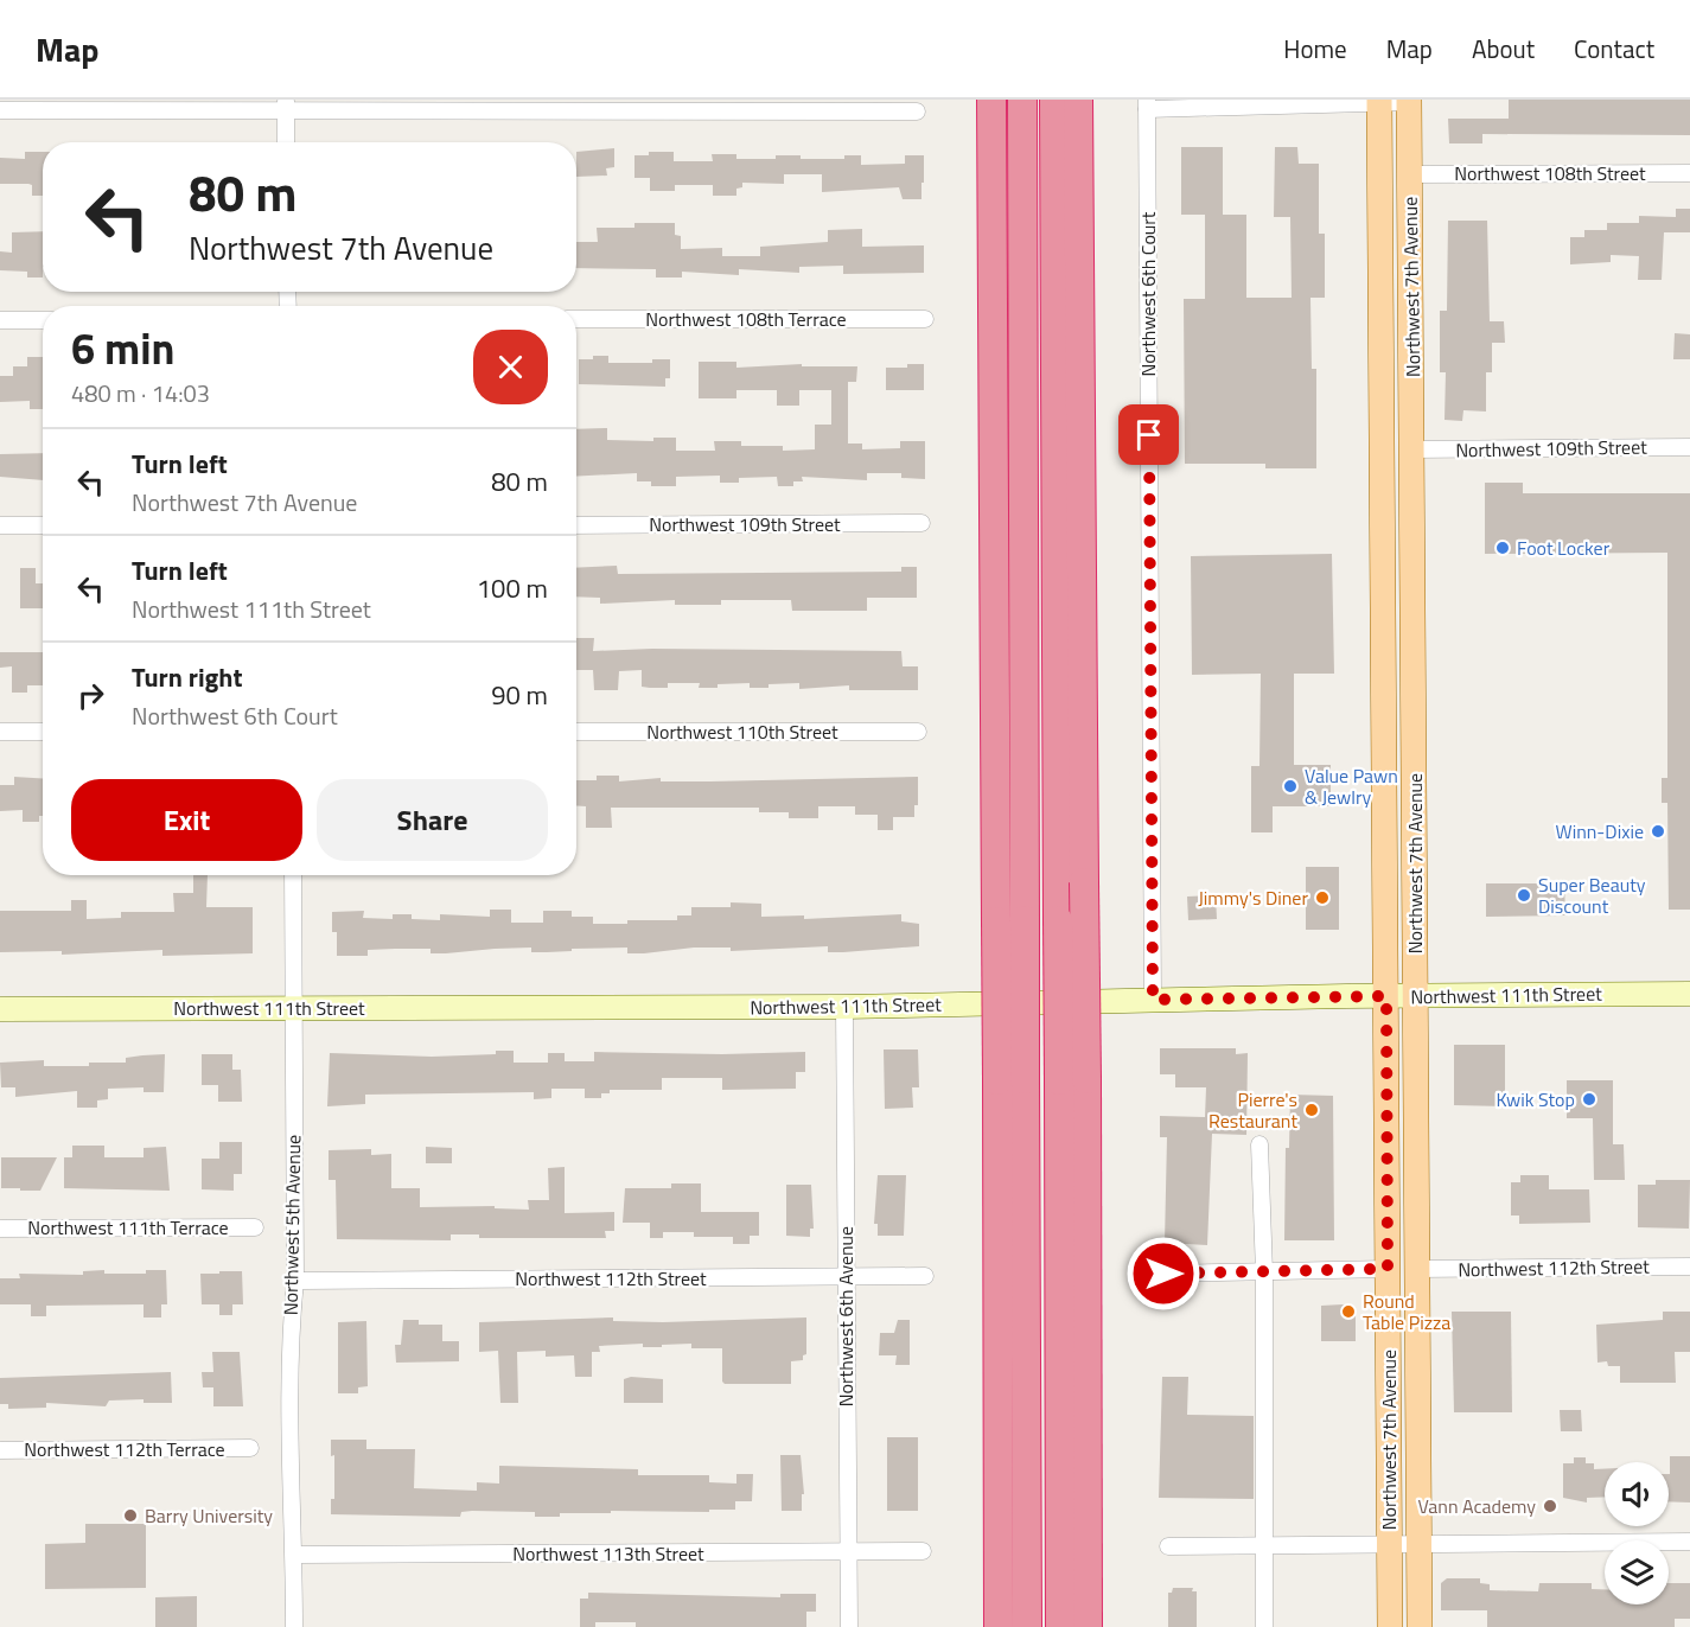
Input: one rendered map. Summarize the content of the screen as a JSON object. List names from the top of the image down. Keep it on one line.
{"streets":{"main road":["Northwest 7th Avenue"],"street":["Northwest 108th Street","Northwest 6th Court","Northwest 108th Terrace","Northwest 109th Street","Northwest 110th Street","Northwest 111th Street","Northwest 5th Avenue","Northwest 111th Terrace","Northwest 112th Street","Northwest 6th Avenue","Northwest 112th Terrace","Northwest 113th Street"]},"crossings":[["Northwest 108th Street","Northwest 7th Avenue"],["Northwest 7th Avenue","Northwest 109th Street"],["Northwest 7th Avenue","Northwest 111th Street"],["Northwest 7th Avenue","Northwest 112th Street"],["Northwest 6th Court","Northwest 111th Street"],["Northwest 111th Street","Northwest 5th Avenue"],["Northwest 111th Street","Northwest 6th Avenue"],["Northwest 5th Avenue","Northwest 112th Street"],["Northwest 5th Avenue","Northwest 113th Street"],["Northwest 112th Street","Northwest 6th Avenue"],["Northwest 6th Avenue","Northwest 113th Street"]],"places":["Foot Locker","Value Pawn & Jewlry","Winn-Dixie","Super Beauty Discount","Jimmy's Diner","Kwik Stop","Pierre's Restaurant","Round Table Pizza","Vann Academy","Barry University"],"page":{"header":"Map","nav":["Home","Map","About","Contact"],"turn":["80 m","Northwest 7th Avenue"],"heading":["6 min","480 m · 14:03"],"list":[{"name":"Turn left","note":"Northwest 7th Avenue","value":"80 m"},{"name":"Turn left","note":"Northwest 111th Street","value":"100 m"},{"name":"Turn right","note":"Northwest 6th Court","value":"90 m"}],"buttons":["Exit","Share"]}}
